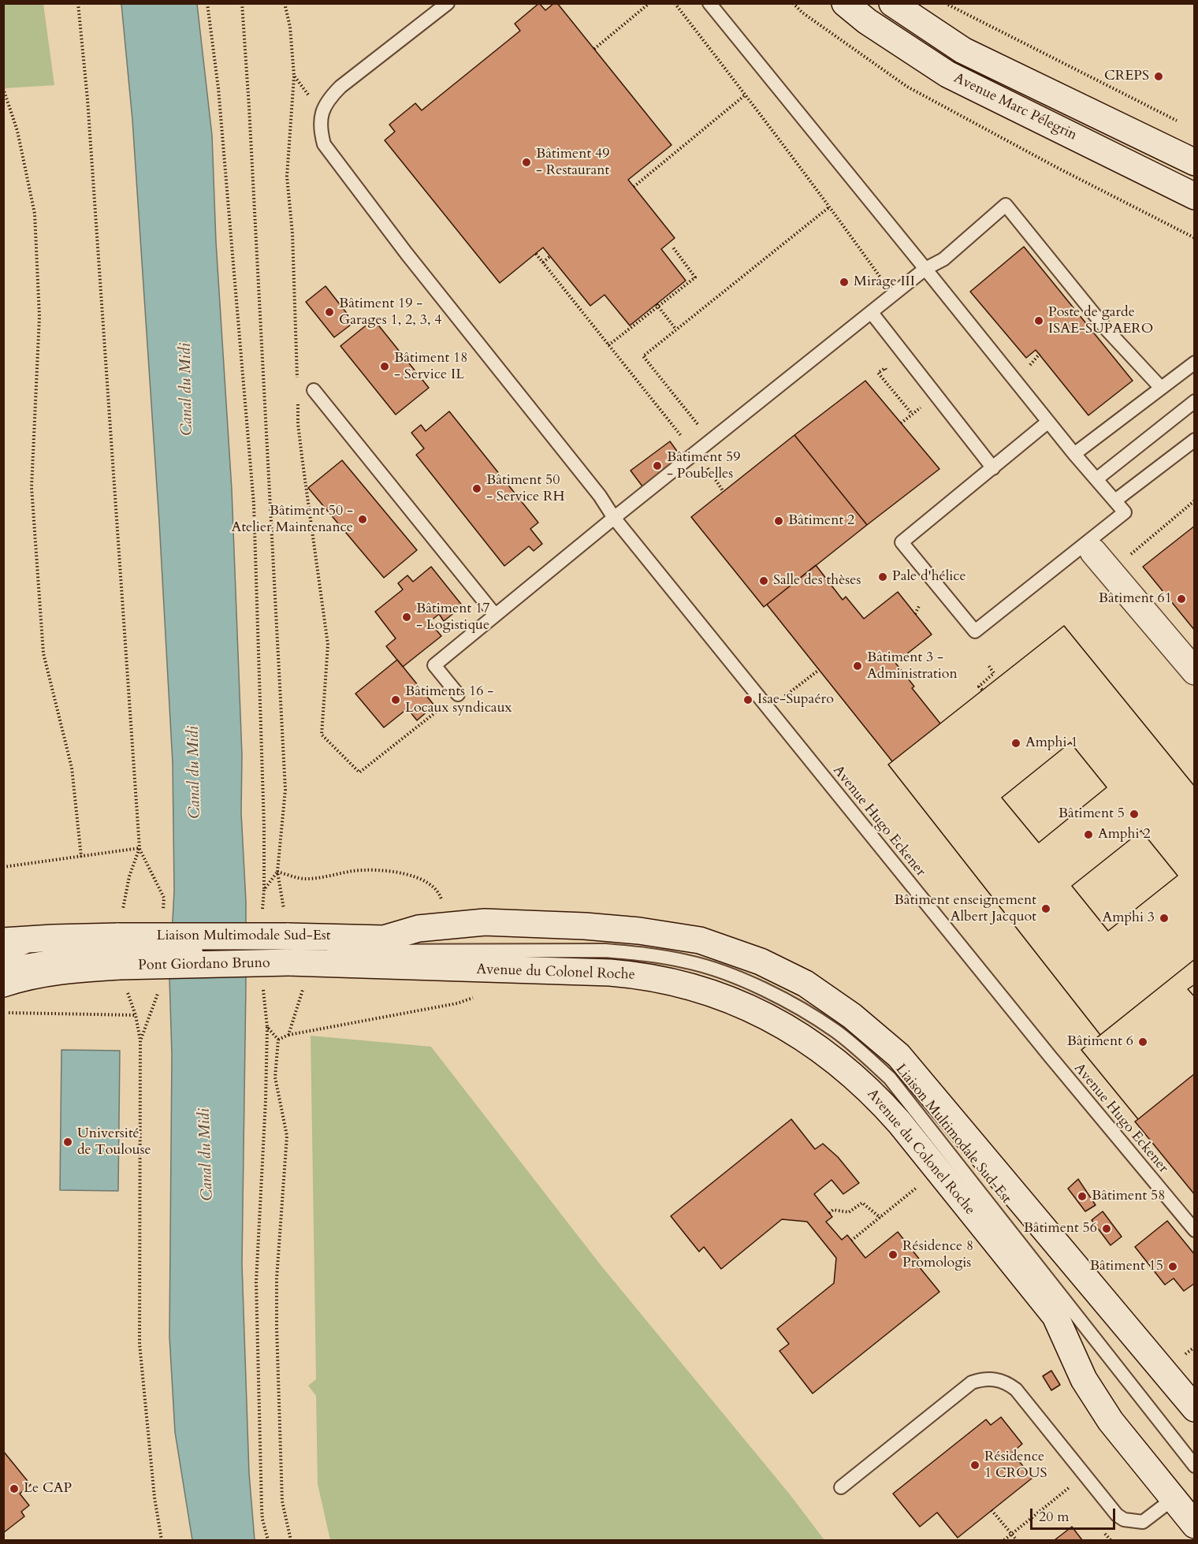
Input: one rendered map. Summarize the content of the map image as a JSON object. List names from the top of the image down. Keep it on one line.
{"streets":{"street":["Avenue Marc Pélegrin","Pont Giordano Bruno","Avenue du Colonel Roche"],"lane":["Avenue Hugo Eckener","Liaison Multimodale Sud-Est"]},"crossings":[["Liaison Multimodale Sud-Est","Pont Giordano Bruno"],["Liaison Multimodale Sud-Est","Avenue du Colonel Roche"],["Pont Giordano Bruno","Avenue du Colonel Roche"]],"water":["Canal du Midi"],"places":["CREPS","Bâtiment 49 - Restaurant","Mirage III","Bâtiment 19 - Garages 1, 2, 3, 4","Poste de garde ISAE-SUPAERO","Bâtiment 18 - Service IL","Bâtiment 59 - Poubelles","Bâtiment 50 - Service RH","Bâtiment 50 - Atelier Maintenance","Bâtiment 2","Pale d'hélice","Salle des thèses","Bâtiment 61","Bâtiment 17 - Logistique","Bâtiment 3 - Administration","Bâtiments 16 - Locaux syndicaux","Isae-Supaéro","Amphi 1","Bâtiment 5","Amphi 2","Bâtiment enseignement Albert Jacquot","Amphi 3","Bâtiment 6","Université de Toulouse","Bâtiment 58","Bâtiment 56","Résidence 8 Promologis","Bâtiment 15","Résidence 1 CROUS","Le CAP"],"scale_bar":"20 m"}
